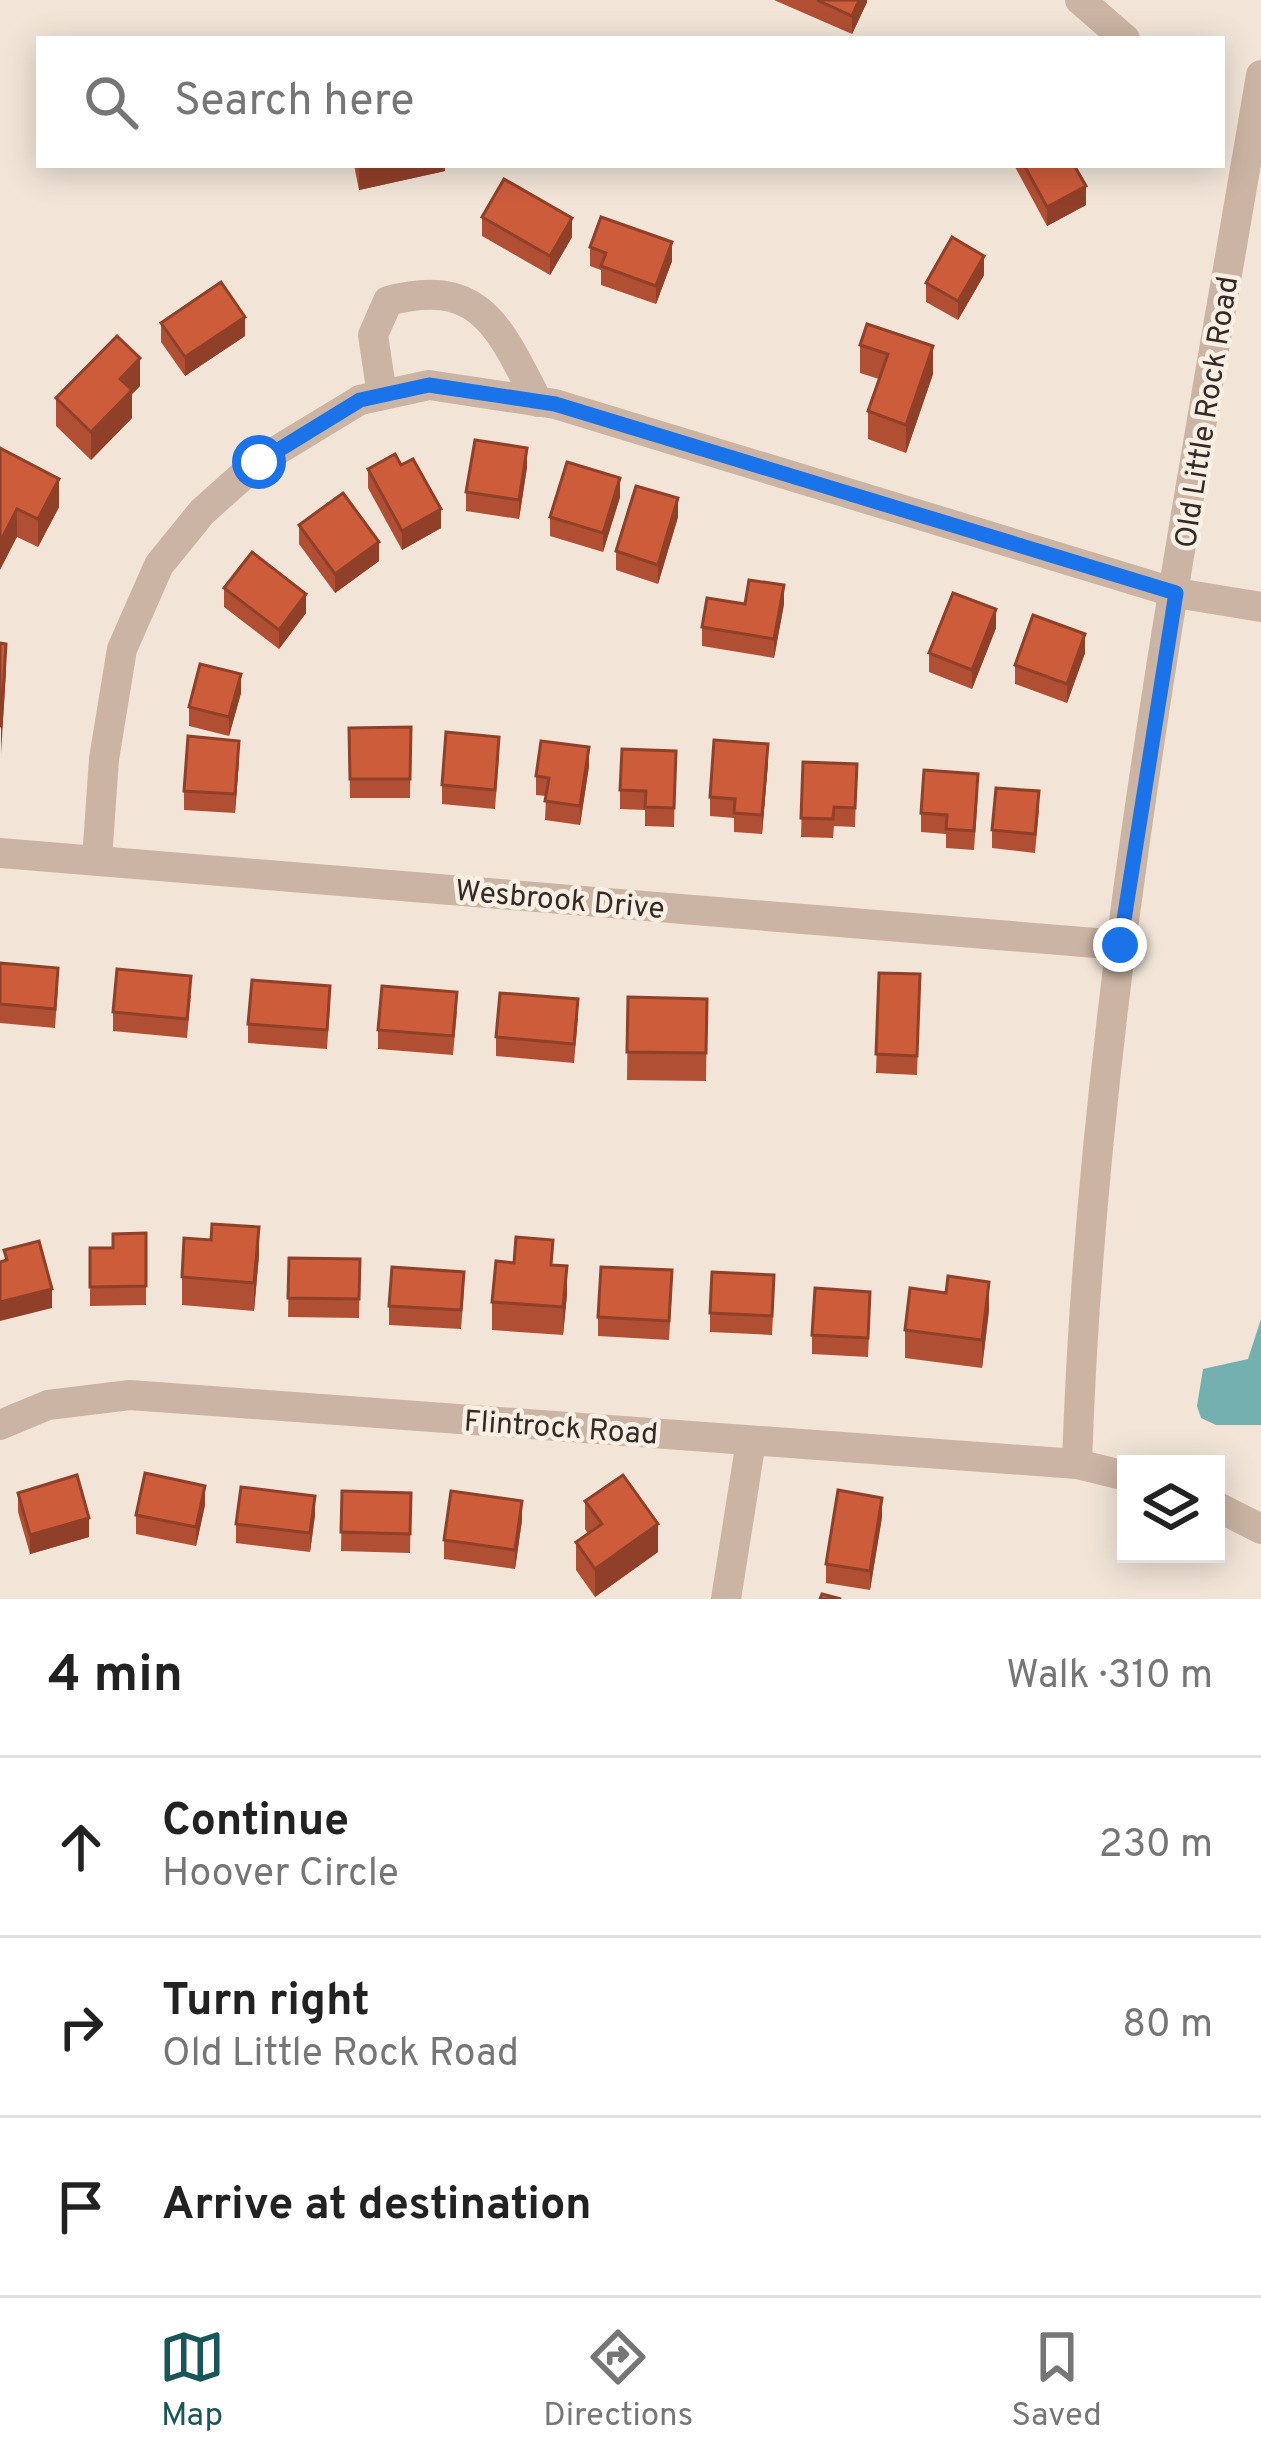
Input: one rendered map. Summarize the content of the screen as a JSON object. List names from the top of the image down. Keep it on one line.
{"streets":{"street":["Old Little Rock Road","Wesbrook Drive","Flintrock Road"]},"crossings":[["Old Little Rock Road","Wesbrook Drive"],["Old Little Rock Road","Flintrock Road"]],"page":{"search":"Search here","heading":["4 min","Walk · 310 m"],"list":[["Continue","Hoover Circle","230 m"],["Turn right","Old Little Rock Road","80 m"],"Arrive at destination"],"nav":["Map","Directions","Saved"]}}
